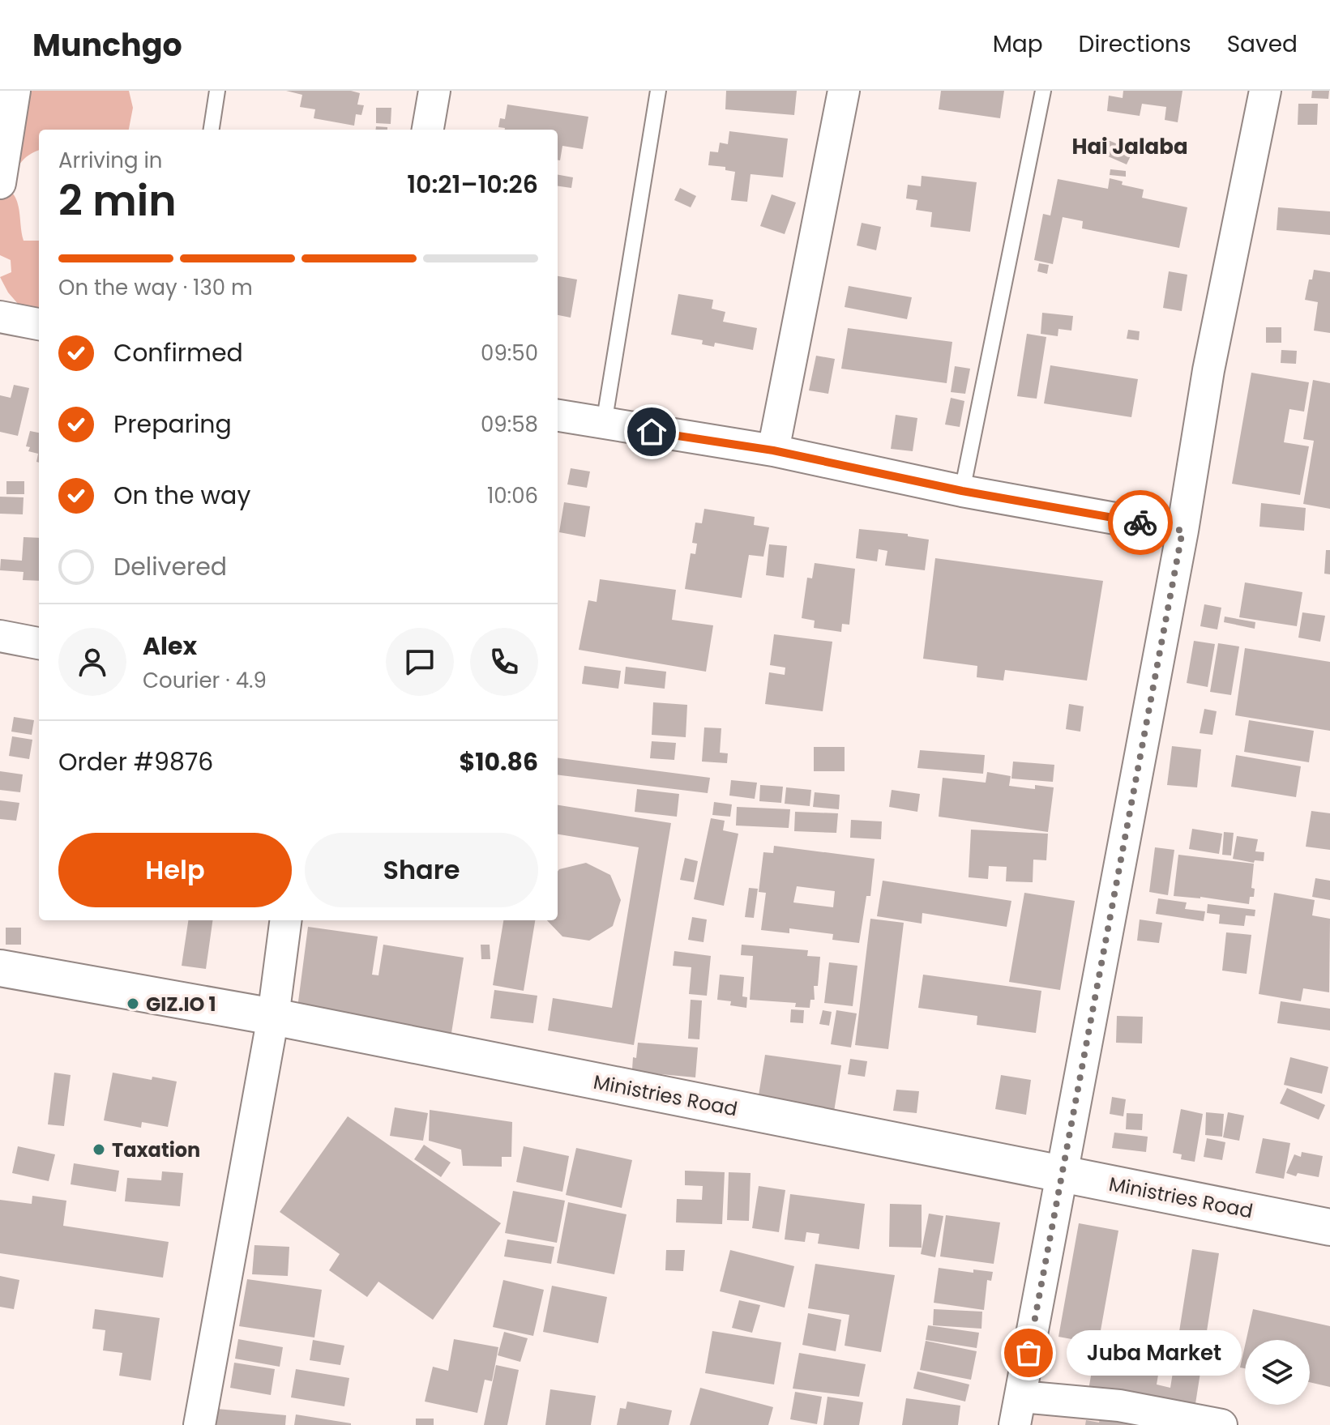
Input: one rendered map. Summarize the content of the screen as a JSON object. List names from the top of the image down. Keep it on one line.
{"streets":{"street":["Ministries Road"]},"districts":["Hai Jalaba"],"places":["GIZ.IO 1","Taxation","Juba Market"],"page":{"header":"Munchgo","nav":["Map","Directions","Saved"],"heading":["2 min","Arriving in","10:21–10:26"],"panel":["Alex","Courier · 4.9","Order #9876","$10.86"],"bar":"On the way · 130 m","list":[["Confirmed","09:50"],["Preparing","09:58"],["On the way","10:06"],"Delivered"],"buttons":["Help","Share"],"bubble":"Juba Market"}}
